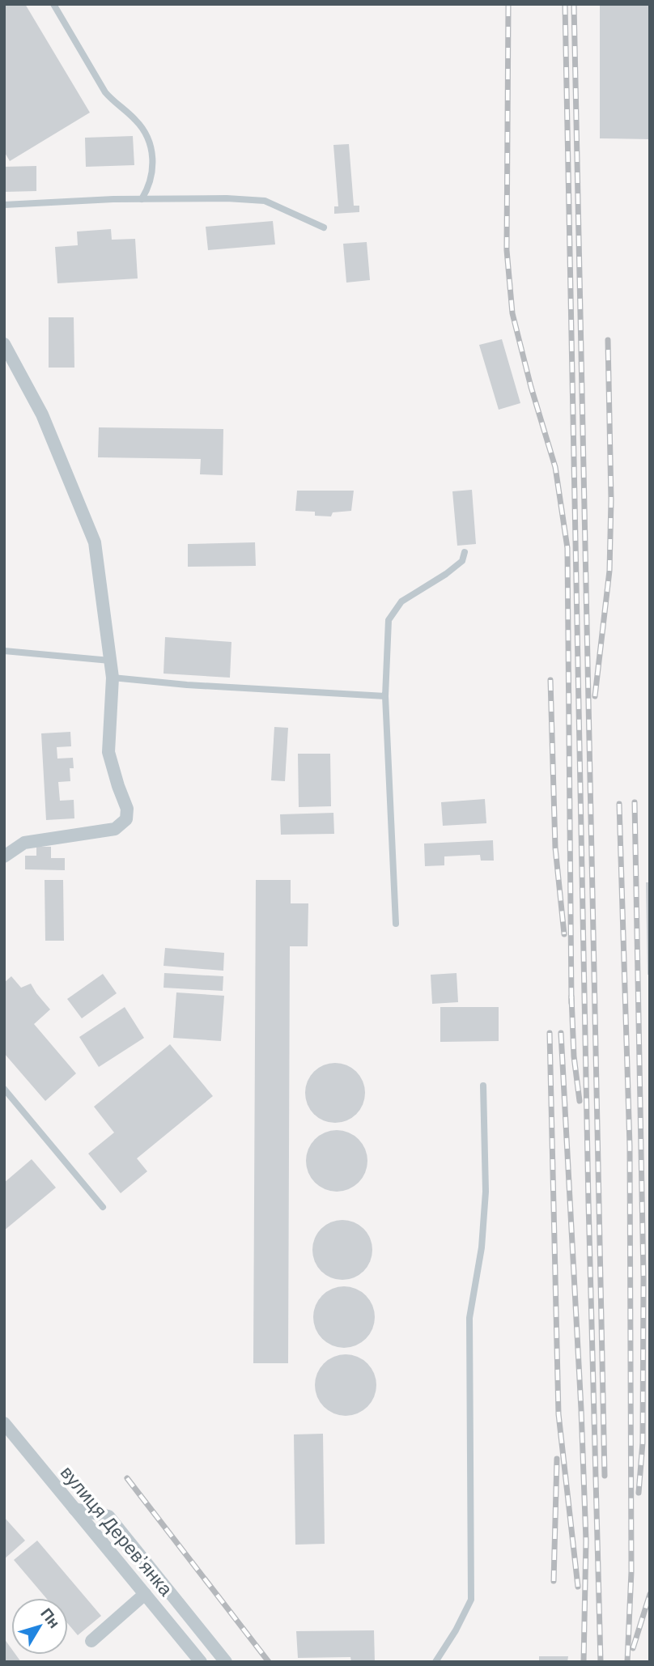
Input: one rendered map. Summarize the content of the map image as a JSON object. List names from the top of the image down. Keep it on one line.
{"streets":{"street":["вулиця Деревʼянка"]},"north":"top right"}
